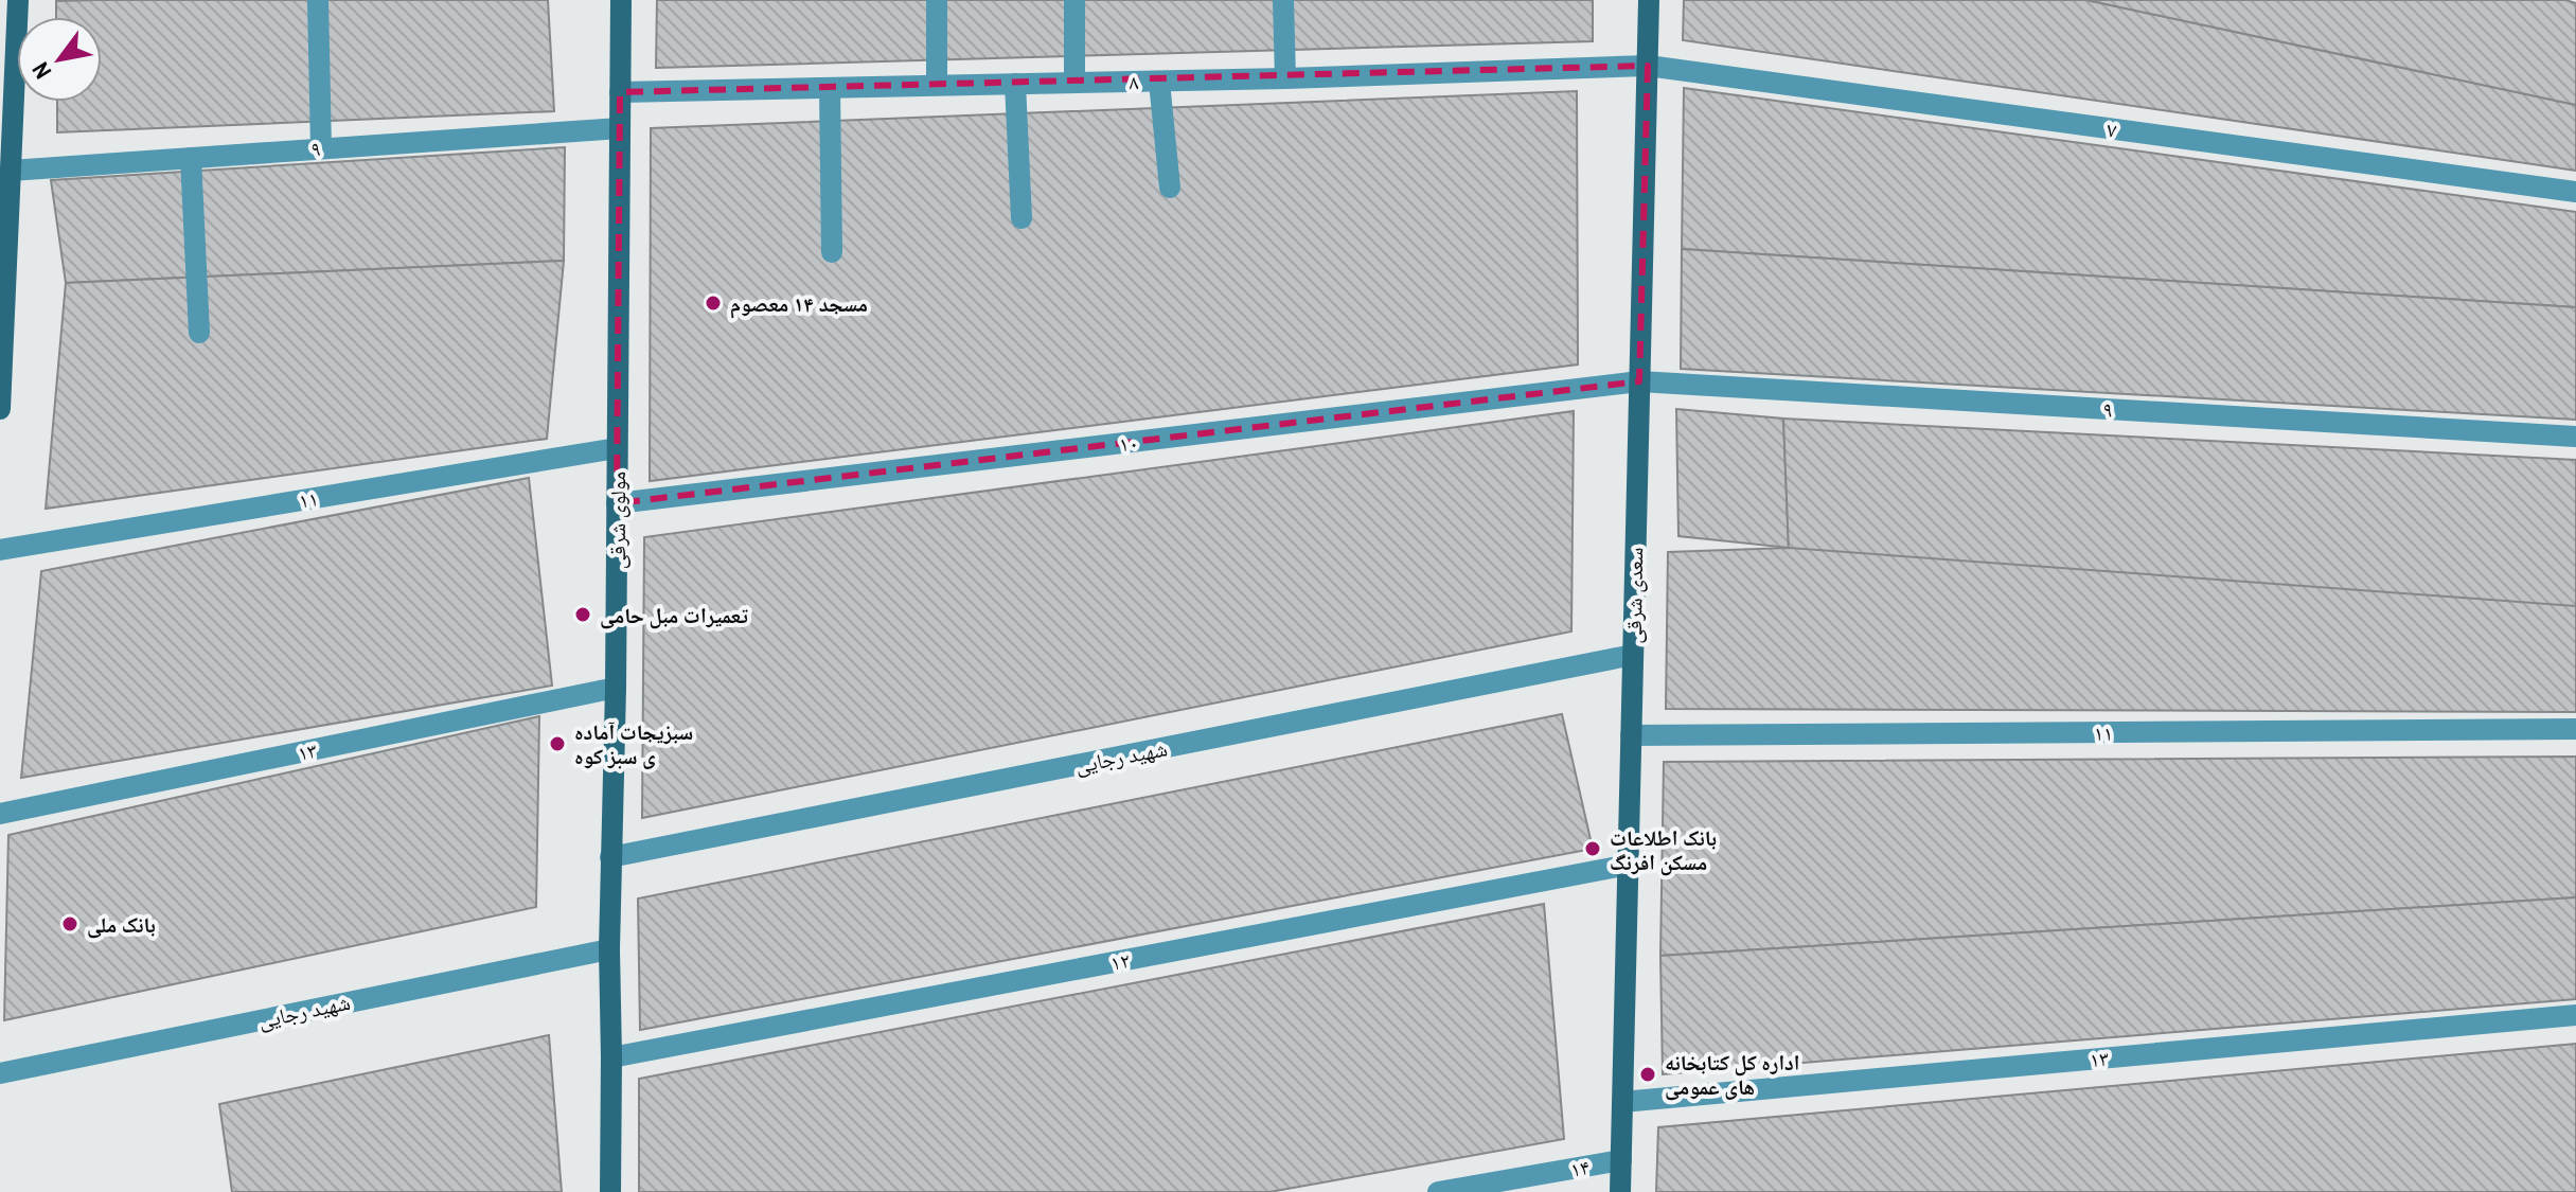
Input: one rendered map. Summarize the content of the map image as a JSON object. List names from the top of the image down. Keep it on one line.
{"streets":{"main road":["مولوی شرقی","سعدی شرقی"],"street":["۸","۷","۹","۱۰","۱۱","۱۳","شهید رجایی","۱۲","۱۴"]},"crossings":[["۸","۷"],["۸","مولوی شرقی"],["۸","سعدی شرقی"],["۷","سعدی شرقی"],["۹","۱۰"],["۹","مولوی شرقی"],["۹","سعدی شرقی"],["۱۰","مولوی شرقی"],["۱۰","سعدی شرقی"],["۱۱","مولوی شرقی"],["۱۱","سعدی شرقی"],["مولوی شرقی","۱۳"],["مولوی شرقی","شهید رجایی"],["مولوی شرقی","۱۲"],["سعدی شرقی","۱۳"],["سعدی شرقی","شهید رجایی"],["سعدی شرقی","۱۲"],["سعدی شرقی","۱۴"]],"places":["مسجد ۱۴ معصوم","تعمیرات مبل حامی","سبزیجات آماده ی سبز کوه","بانک اطلاعات مسکن افرنگ","بانک ملی","اداره کل کتابخانه های عمومی"],"north":"bottom left"}
